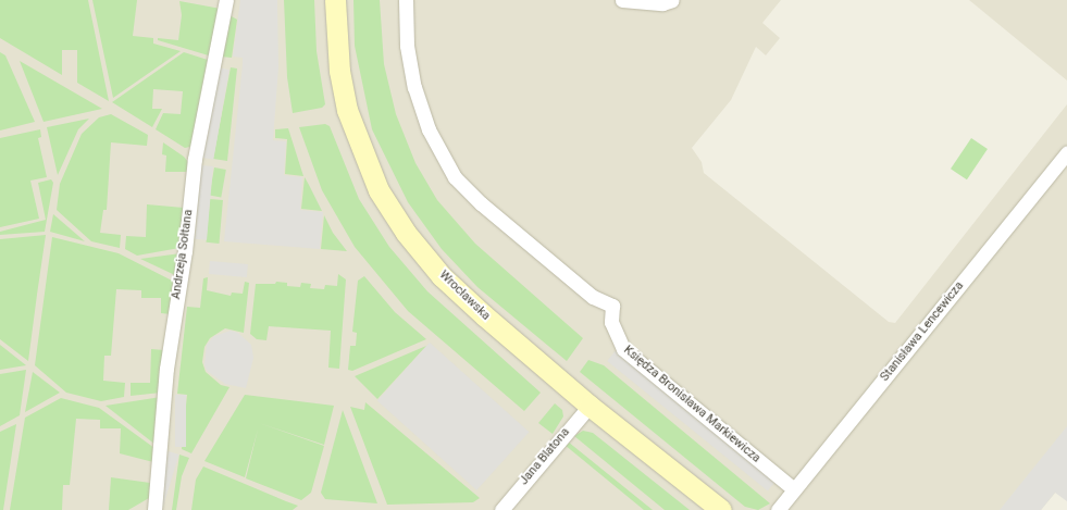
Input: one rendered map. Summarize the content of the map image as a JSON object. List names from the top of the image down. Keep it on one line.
{"streets":{"street":["Andrzeja Sołtana","Wrocławska","Stanisława Lencewicza","Księdza Bronisława Markiewicza","Jana Blatona"]},"crossings":[["Wrocławska","Jana Blatona"],["Stanisława Lencewicza","Księdza Bronisława Markiewicza"]]}
